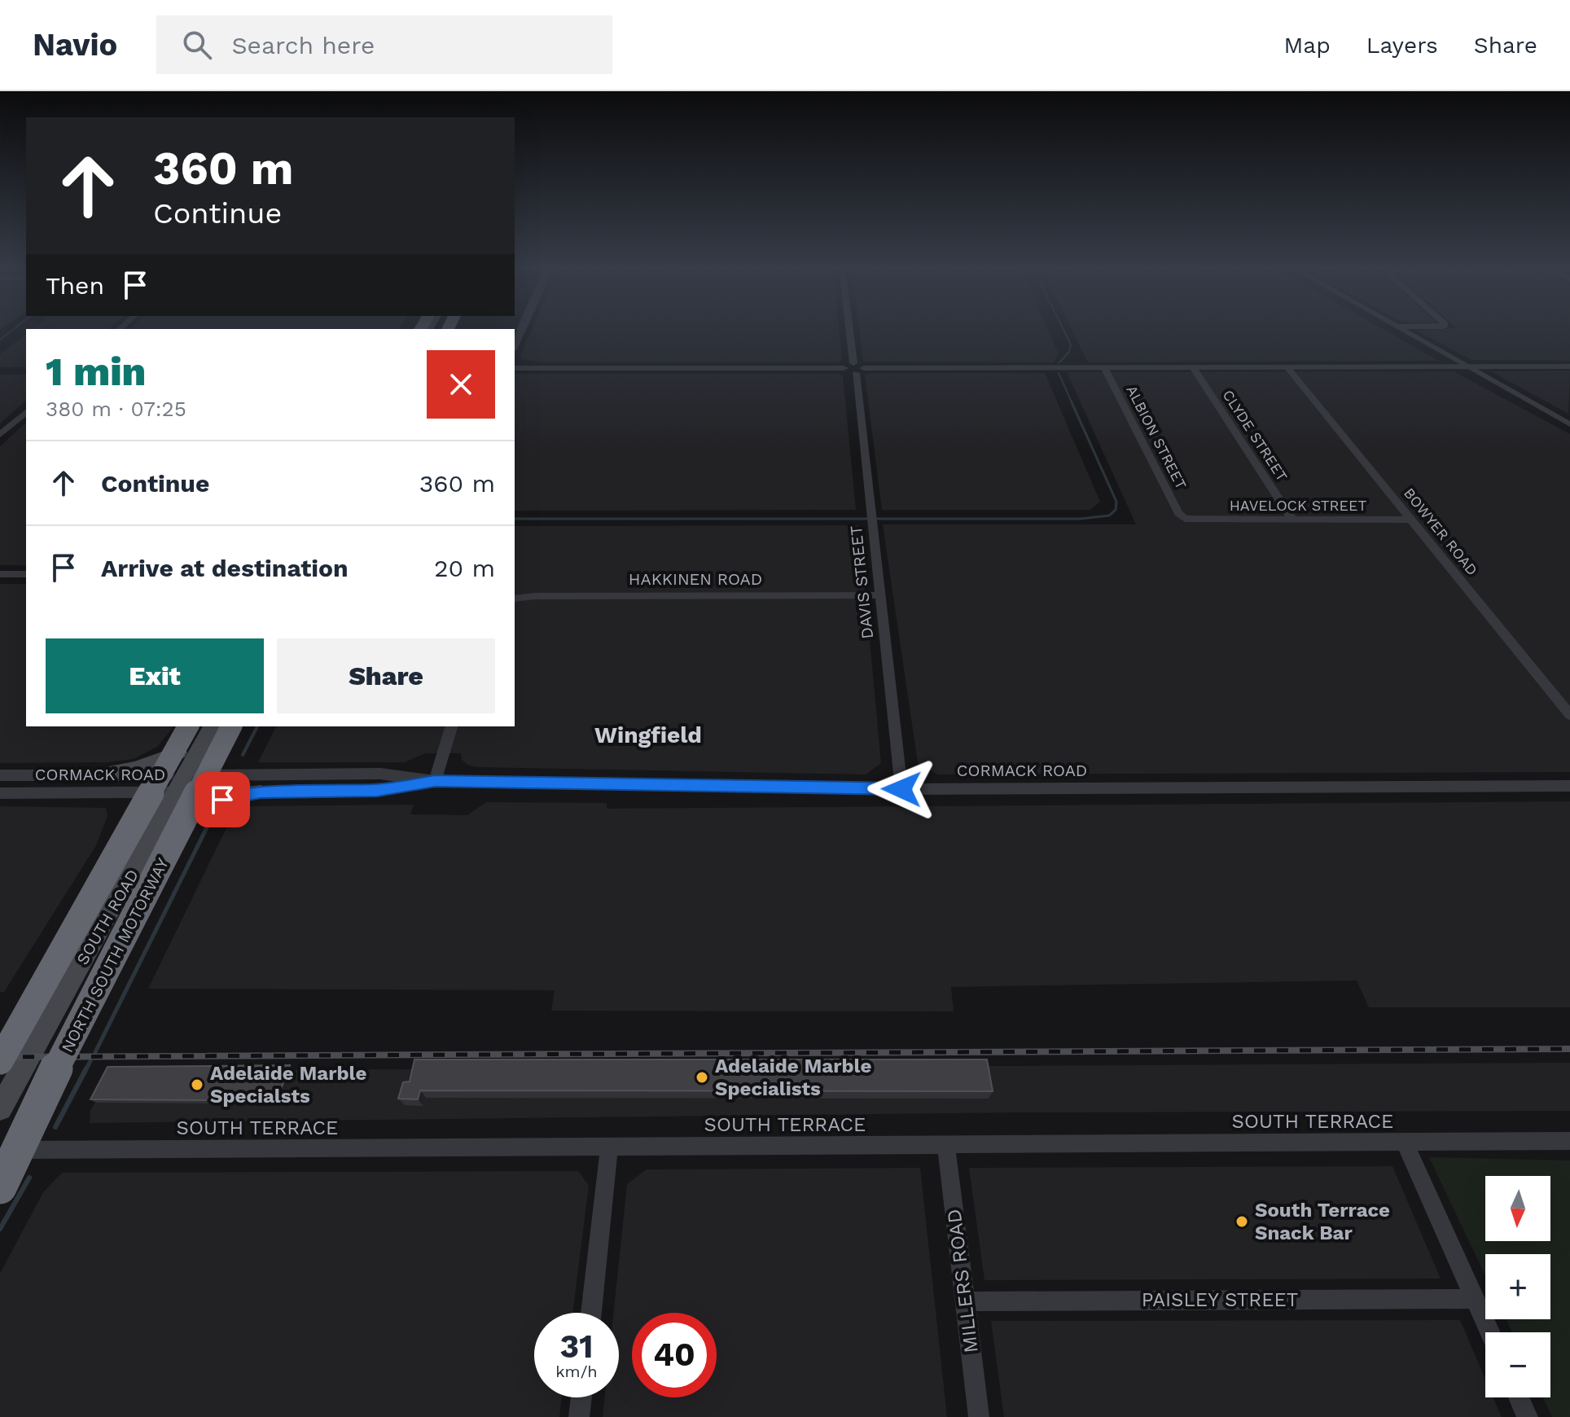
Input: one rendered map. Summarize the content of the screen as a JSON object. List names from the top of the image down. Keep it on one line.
{"streets":{"highway":["NORTH SOUTH MOTORWAY"],"main road":["SOUTH ROAD"],"street":["CLYDE STREET","ALBION STREET","HAVELOCK STREET","BOWYER ROAD","HAKKINEN ROAD","DAVIS STREET","CORMACK ROAD","SOUTH TERRACE","MILLERS ROAD","PAISLEY STREET"]},"crossings":[["CLYDE STREET","HAVELOCK STREET"],["ALBION STREET","HAVELOCK STREET"],["HAVELOCK STREET","BOWYER ROAD"],["HAKKINEN ROAD","DAVIS STREET"],["DAVIS STREET","CORMACK ROAD"],["CORMACK ROAD","SOUTH ROAD"],["SOUTH TERRACE","MILLERS ROAD"],["MILLERS ROAD","PAISLEY STREET"]],"districts":["Wingfield"],"places":["Adelaide Marble Specialists","Adelaide Marble Specialsts","South Terrace Snack Bar"],"north":"bottom","page":{"header":"Navio","search":"Search here","nav":["Map","Layers","Share"],"turn":["360 m","Continue"],"then":"Then","heading":["1 min","380 m · 07:25"],"list":[{"name":"Continue","value":"360 m"},{"name":"Arrive at destination","value":"20 m"}],"buttons":["Exit","Share"],"map_buttons":["+","−"],"speed":"31 km/h","limit":"40"}}
